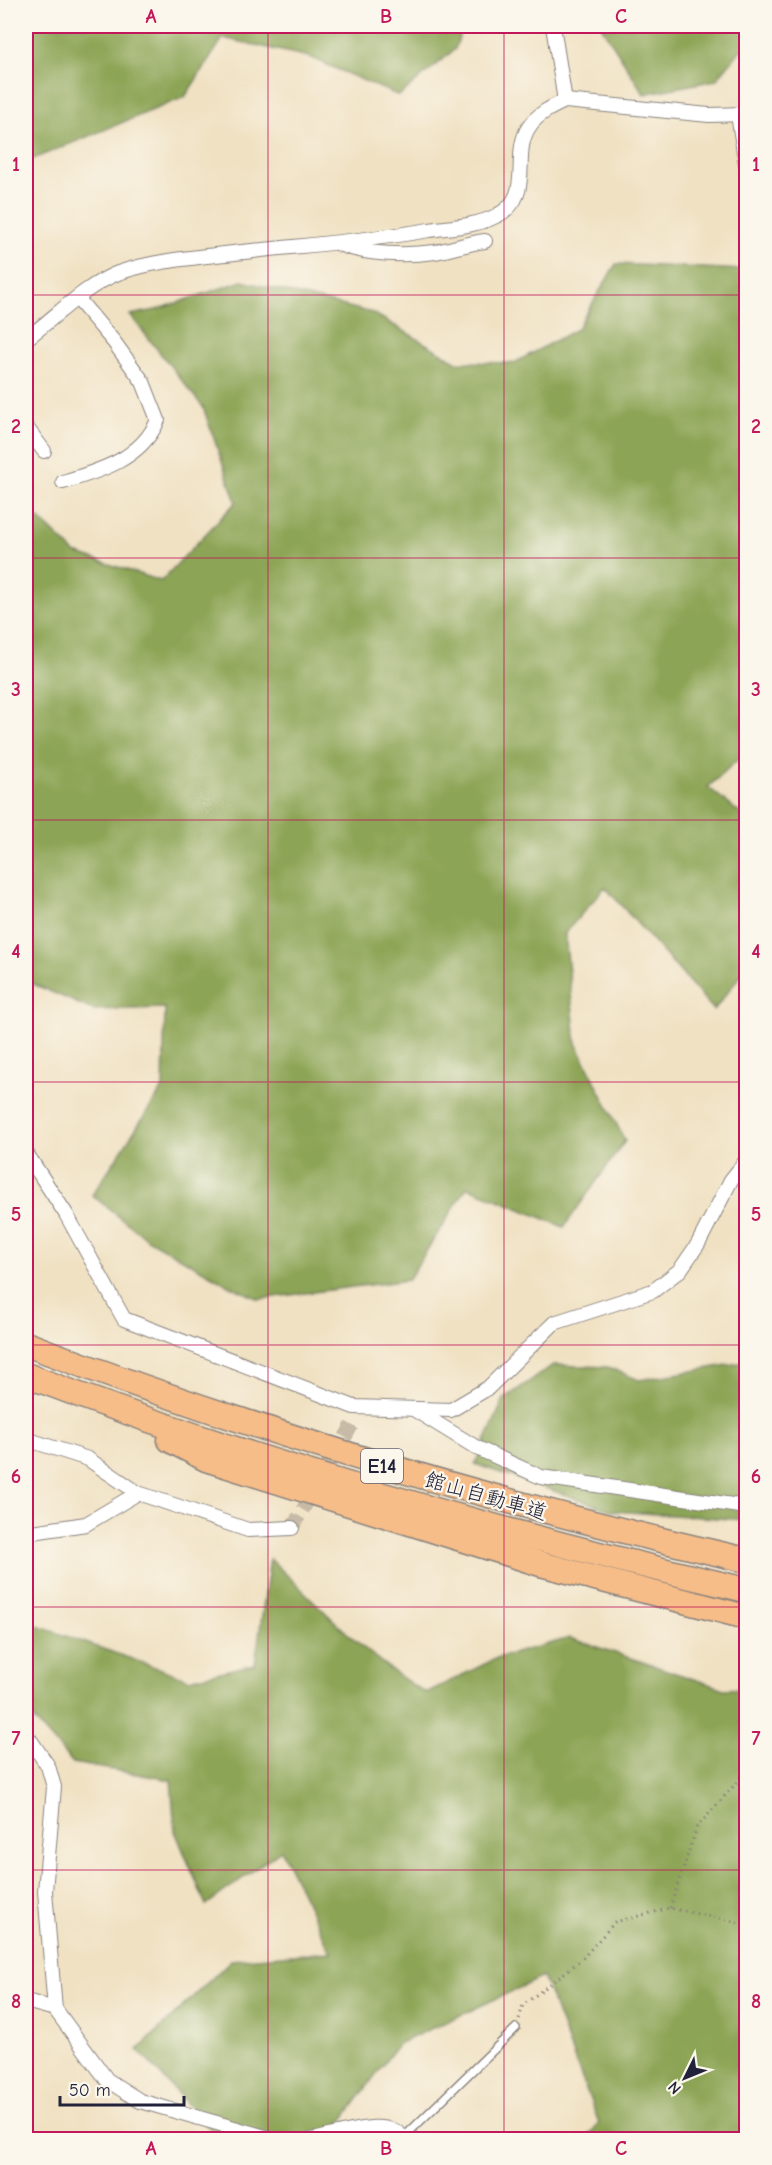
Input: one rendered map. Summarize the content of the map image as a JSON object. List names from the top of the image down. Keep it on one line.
{"streets":{"highway":["E14","館山自動車道"]},"scale_bar":"50 m","north":"bottom left","grid":{"columns":["A","B","C"],"rows":["1","2","3","4","5","6","7","8"]}}
